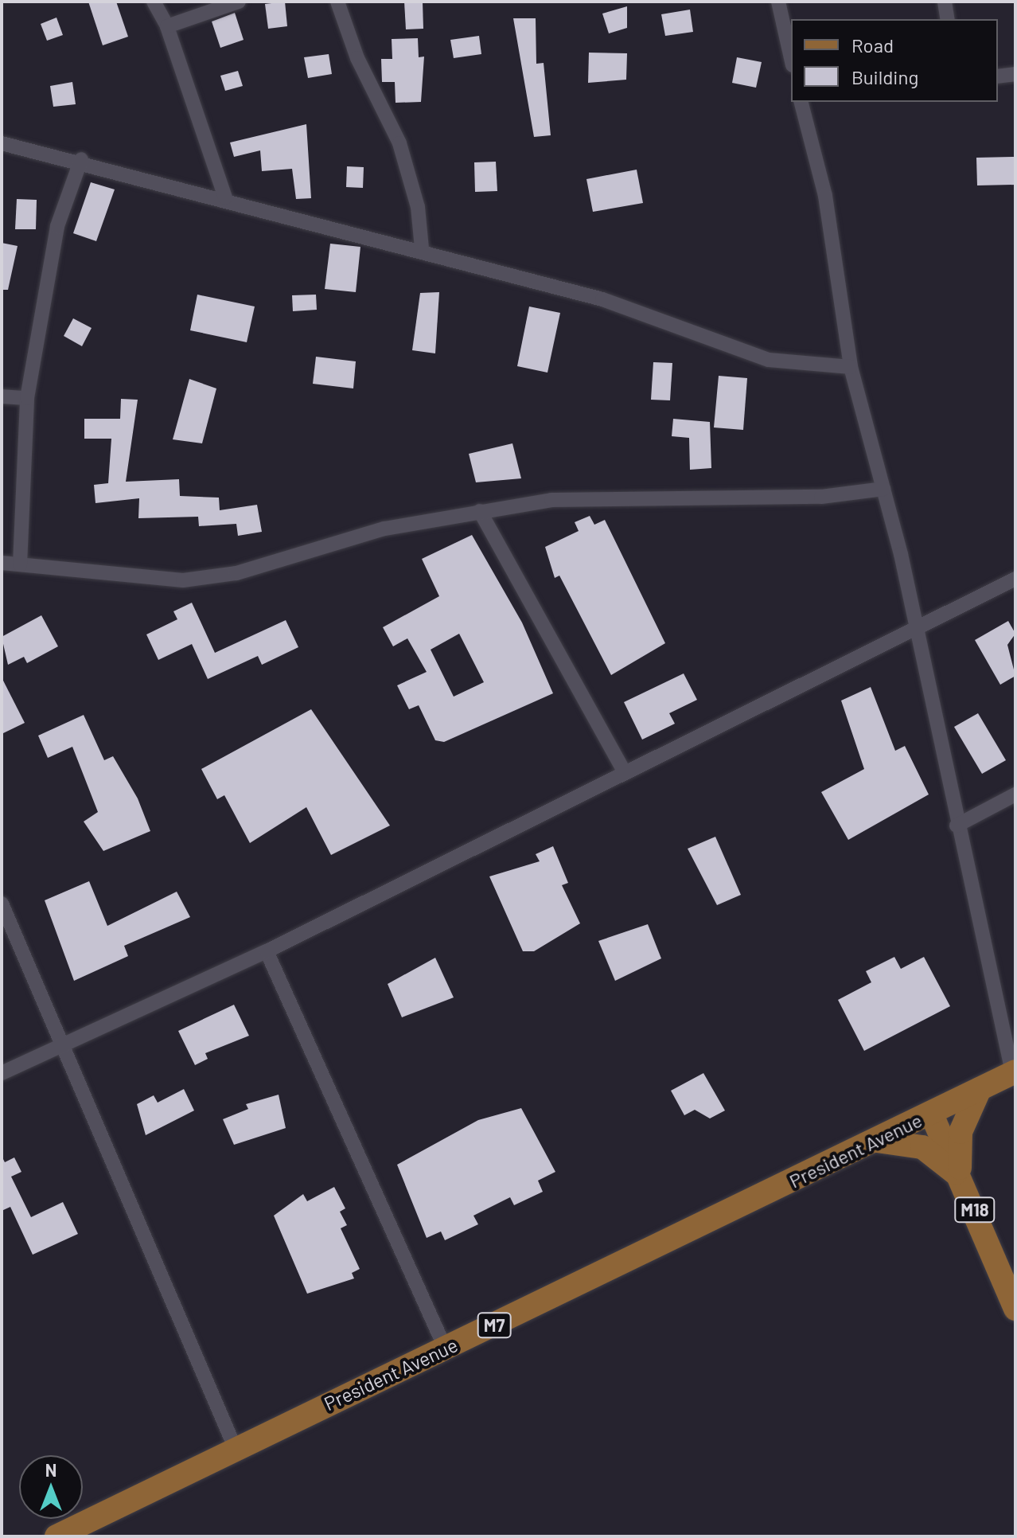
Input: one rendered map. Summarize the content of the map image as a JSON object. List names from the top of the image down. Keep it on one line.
{"streets":{"main road":["President Avenue","M18","M7"]},"crossings":[["President Avenue","M18"],["President Avenue","M7"],["M18","M7"]],"legend":["Road","Building"],"north":"top"}
